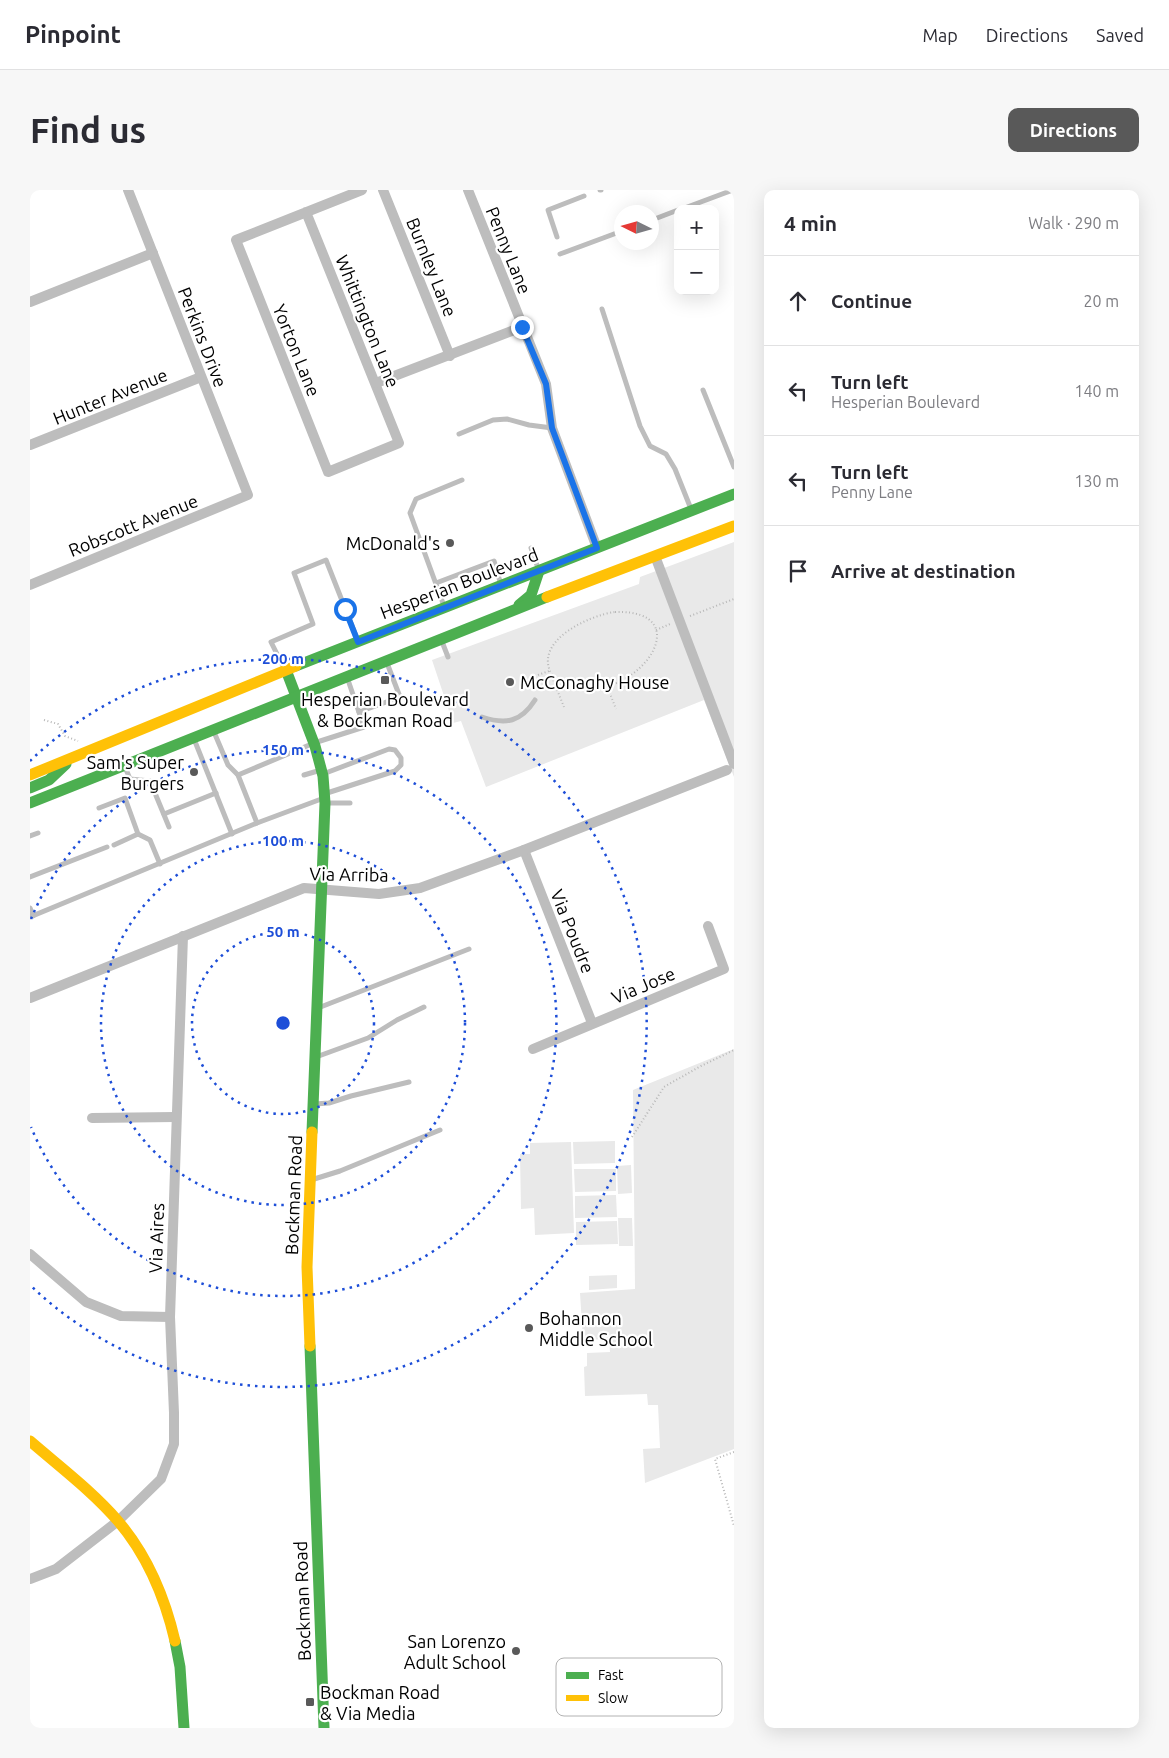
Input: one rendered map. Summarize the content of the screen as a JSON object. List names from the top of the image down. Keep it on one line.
{"streets":{"main road":["Hesperian Boulevard","Bockman Road"],"street":["Penny Lane","Burnley Lane","Whittington Lane","Perkins Drive","Yorton Lane","Hunter Avenue","Robscott Avenue","Via Arriba","Via Poudre","Via Jose","Via Aires"]},"crossings":[["Penny Lane","Hesperian Boulevard"],["Whittington Lane","Yorton Lane"],["Perkins Drive","Hunter Avenue"],["Perkins Drive","Robscott Avenue"],["Hesperian Boulevard","Bockman Road"],["Via Arriba","Via Poudre"],["Via Arriba","Bockman Road"],["Via Arriba","Via Aires"],["Via Poudre","Via Jose"]],"places":{"other":["McDonald's","McConaghy House","Sam's Super Burgers","Bohannon Middle School","San Lorenzo Adult School"],"transit":["Hesperian Boulevard & Bockman Road","Bockman Road & Via Media"]},"legend":["Fast","Slow"],"north":"left","page":{"header":"Pinpoint","nav":["Map","Directions","Saved"],"buttons":"Directions","title":"Find us","heading":["4 min","Walk · 290 m"],"map_buttons":["+","−"],"list":[["Continue","20 m"],["Turn left","Hesperian Boulevard","140 m"],["Turn left","Penny Lane","130 m"],"Arrive at destination"]},"rings":["200 m","150 m","100 m","50 m"]}
